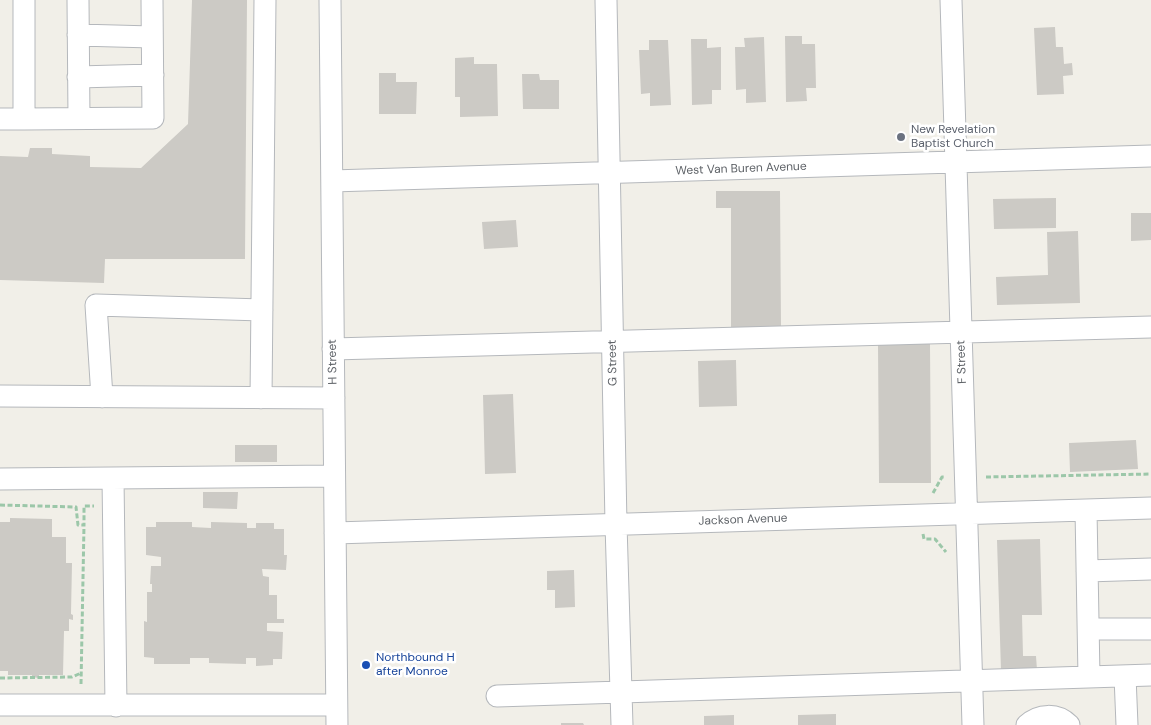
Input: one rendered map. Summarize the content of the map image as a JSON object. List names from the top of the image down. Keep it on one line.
{"streets":{"street":["West Van Buren Avenue","H Street","F Street","G Street","Jackson Avenue"]},"crossings":[["West Van Buren Avenue","H Street"],["West Van Buren Avenue","F Street"],["West Van Buren Avenue","G Street"],["H Street","Jackson Avenue"],["F Street","Jackson Avenue"],["G Street","Jackson Avenue"]],"places":["New Revelation Baptist Church","Northbound H after Monroe"]}
